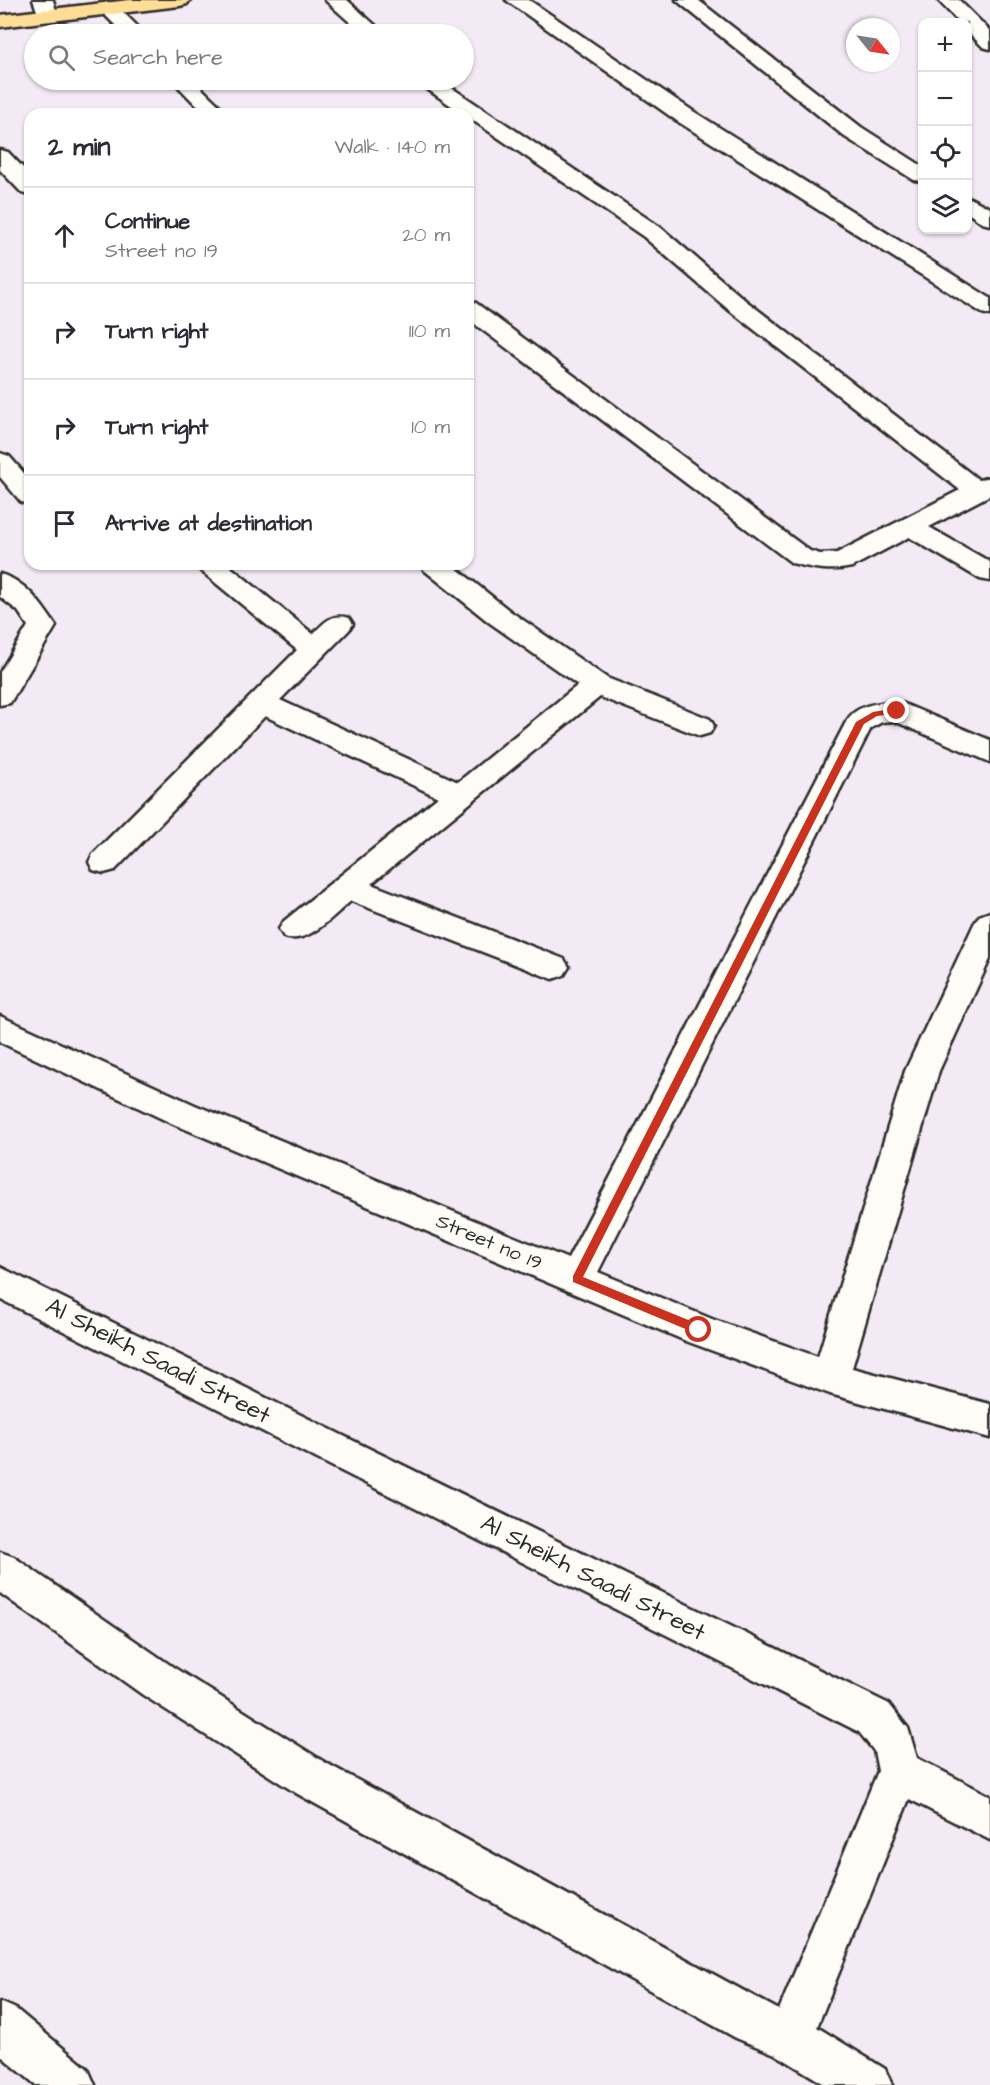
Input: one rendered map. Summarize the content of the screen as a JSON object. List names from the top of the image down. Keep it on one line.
{"streets":{"street":["Street no 19","Al Sheikh Saadi Street"]},"north":"bottom right","page":{"map_buttons":["+","−"],"search":"Search here","heading":["2 min","Walk · 140 m"],"list":[["Continue","Street no 19","20 m"],["Turn right","110 m"],["Turn right","10 m"],"Arrive at destination"]}}
